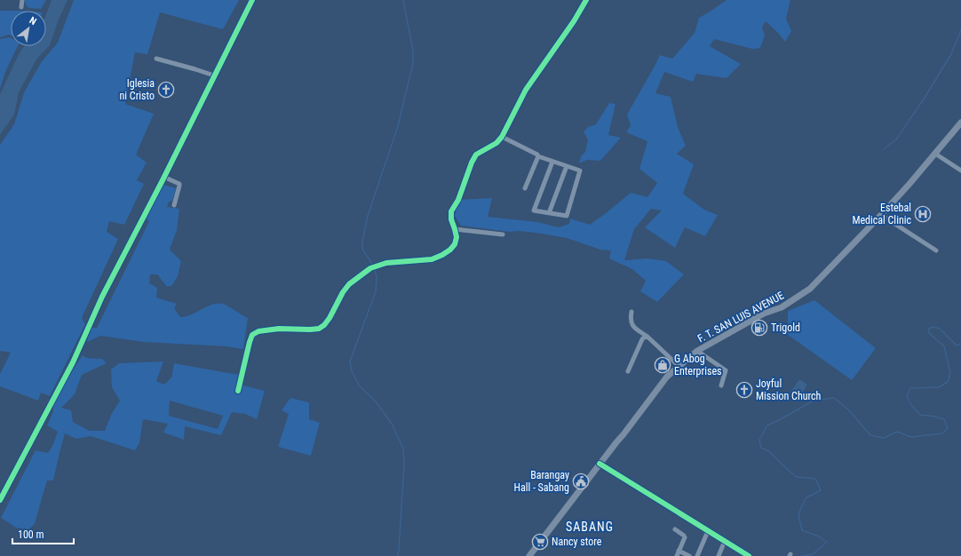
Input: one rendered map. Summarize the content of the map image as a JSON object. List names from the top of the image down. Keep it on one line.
{"streets":{"main road":["F. T. SAN LUIS AVENUE"]},"districts":["SABANG"],"places":{"church":["Iglesia ni Cristo","Joyful Mission Church"],"hospital":["Estebal Medical Clinic"],"fuel station":["Trigold"],"shop":["G Abog Enterprises"],"public building":["Barangay Hall - Sabang"],"supermarket":["Nancy store"]},"scale_bar":"100 m","north":"top right"}
